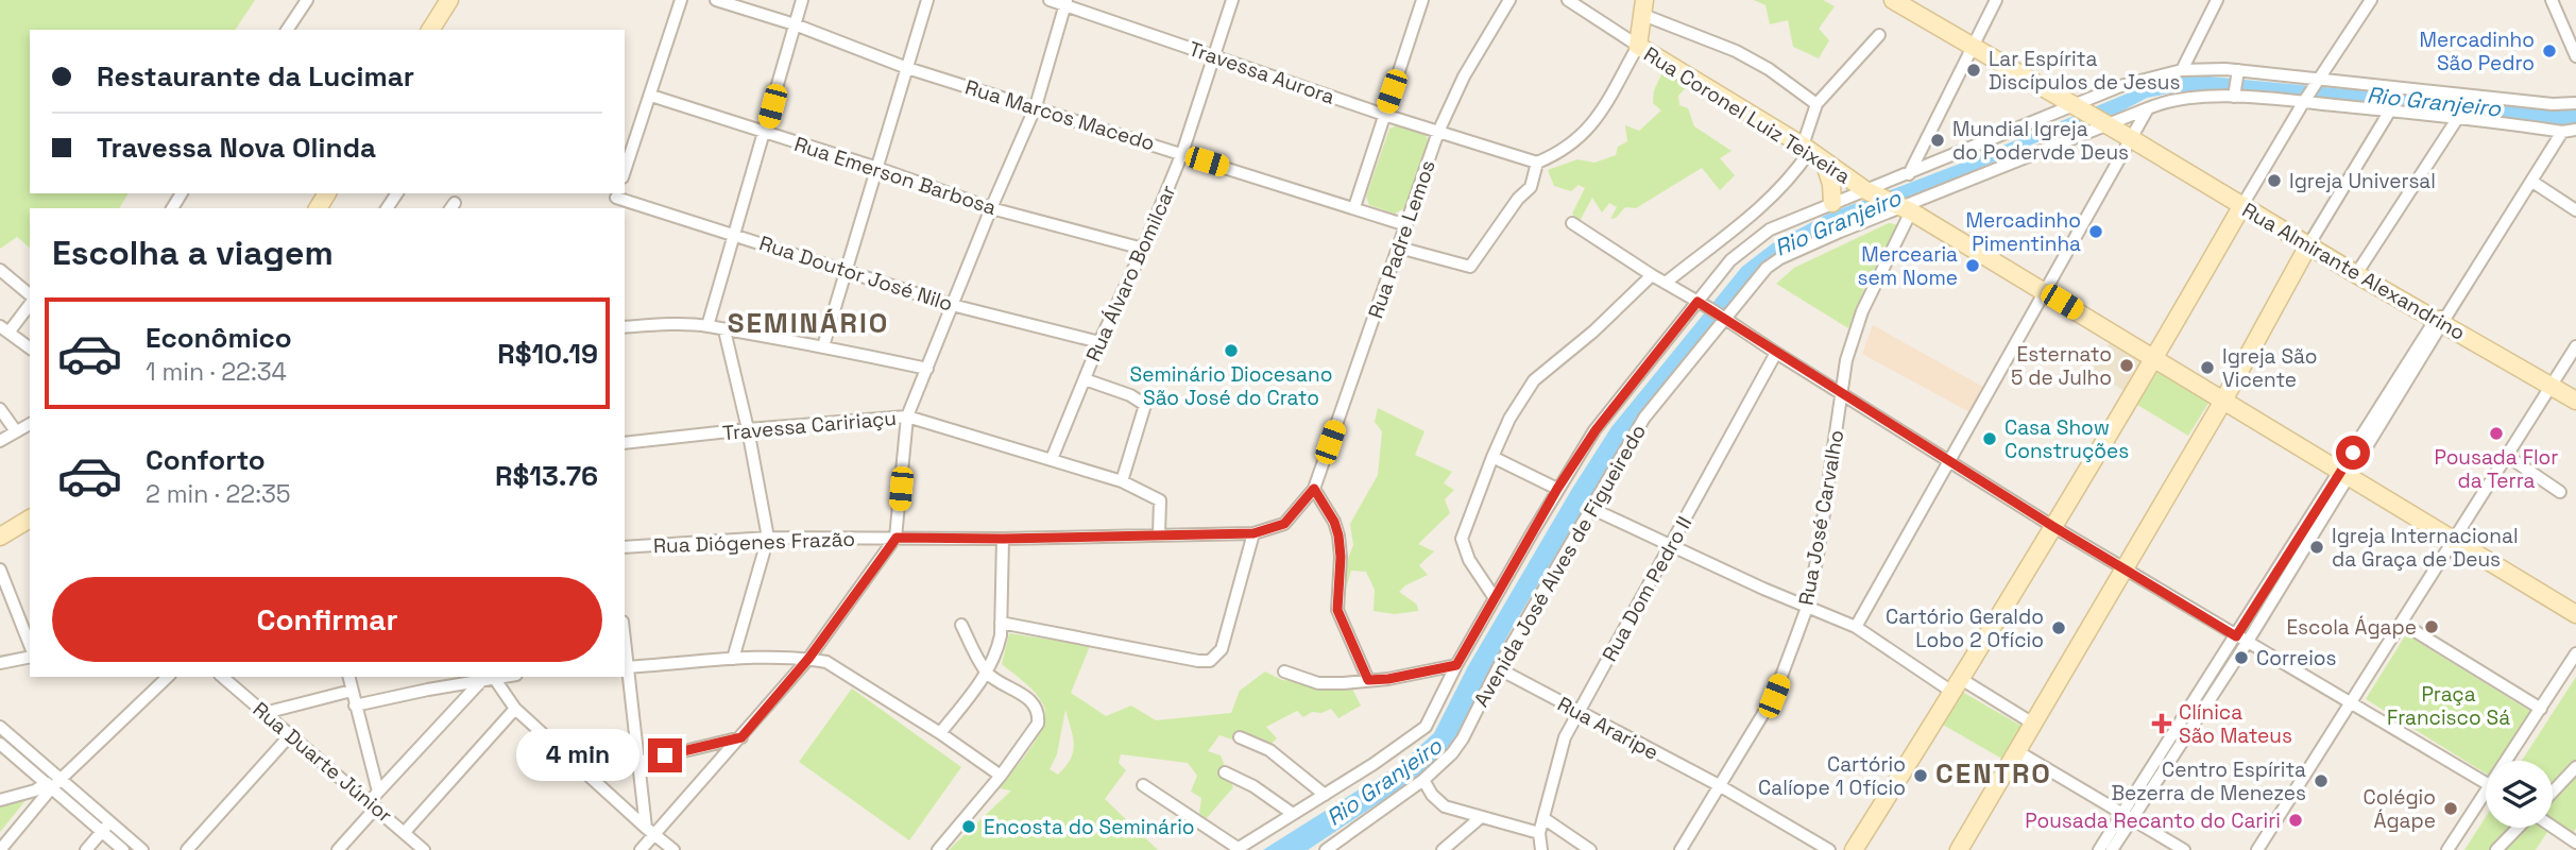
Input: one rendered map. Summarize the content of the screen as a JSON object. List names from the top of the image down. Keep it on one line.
{"streets":{"main road":["Rua Coronel Luiz Teixeira","Rua Almirante Alexandrino"],"street":["Travessa Aurora","Rua Marcos Macedo","Rua Emerson Barbosa","Rua Padre Lemos","Rua Doutor José Nilo","Rua Álvaro Bomilcar","Travessa Caririaçu","Rua José Carvalho","Rua Diógenes Frazão","Avenida José Alves de Figueiredo","Rua Dom Pedro II","Rua Araripe","Rua Duarte Júnior"]},"crossings":[["Travessa Aurora","Rua Padre Lemos"],["Travessa Aurora","Rua Álvaro Bomilcar"],["Rua Marcos Macedo","Rua Padre Lemos"],["Rua Marcos Macedo","Rua Álvaro Bomilcar"],["Rua Coronel Luiz Teixeira","Rua José Carvalho"],["Rua Coronel Luiz Teixeira","Avenida José Alves de Figueiredo"],["Rua Emerson Barbosa","Rua Álvaro Bomilcar"],["Rua Padre Lemos","Rua Diógenes Frazão"],["Rua Almirante Alexandrino","Avenida José Alves de Figueiredo"],["Rua Doutor José Nilo","Rua Álvaro Bomilcar"],["Rua Álvaro Bomilcar","Travessa Caririaçu"],["Travessa Caririaçu","Rua Diógenes Frazão"],["Rua José Carvalho","Avenida José Alves de Figueiredo"],["Rua José Carvalho","Rua Araripe"],["Avenida José Alves de Figueiredo","Rua Araripe"],["Rua Dom Pedro II","Rua Araripe"]],"districts":["SEMINÁRIO","CENTRO"],"water":["Rio Granjeiro"],"parks":["Praça Francisco Sá"],"places":{"other":["Mercadinho São Pedro","Lar Espírita Discípulos de Jesus","Mundial Igreja do Podervde Deus","Igreja Universal","Mercadinho Pimentinha","Mercearia sem Nome","Seminário Diocesano São José do Crato","Esternato 5 de Julho","Igreja São Vicente","Pousada Flor da Terra","Casa Show Construções","Igreja Internacional da Graça de Deus","Escola Ágape","Cartório Geraldo Lobo 2 Ofício","Correios","Cartório Calíope 1 Ofício","Centro Espírita Bezerra de Menezes","Colégio Ágape","Pousada Recanto do Cariri","Encosta do Seminário"],"health":["Clínica São Mateus"]},"page":{"banner":["Restaurante da Lucimar","Travessa Nova Olinda"],"heading":"Escolha a viagem","list":[{"name":"Econômico","note":"1 min · 22:34","value":"R$10.19"},{"name":"Conforto","note":"2 min · 22:35","value":"R$13.76"}],"buttons":"Confirmar","bubble":"4 min"}}
